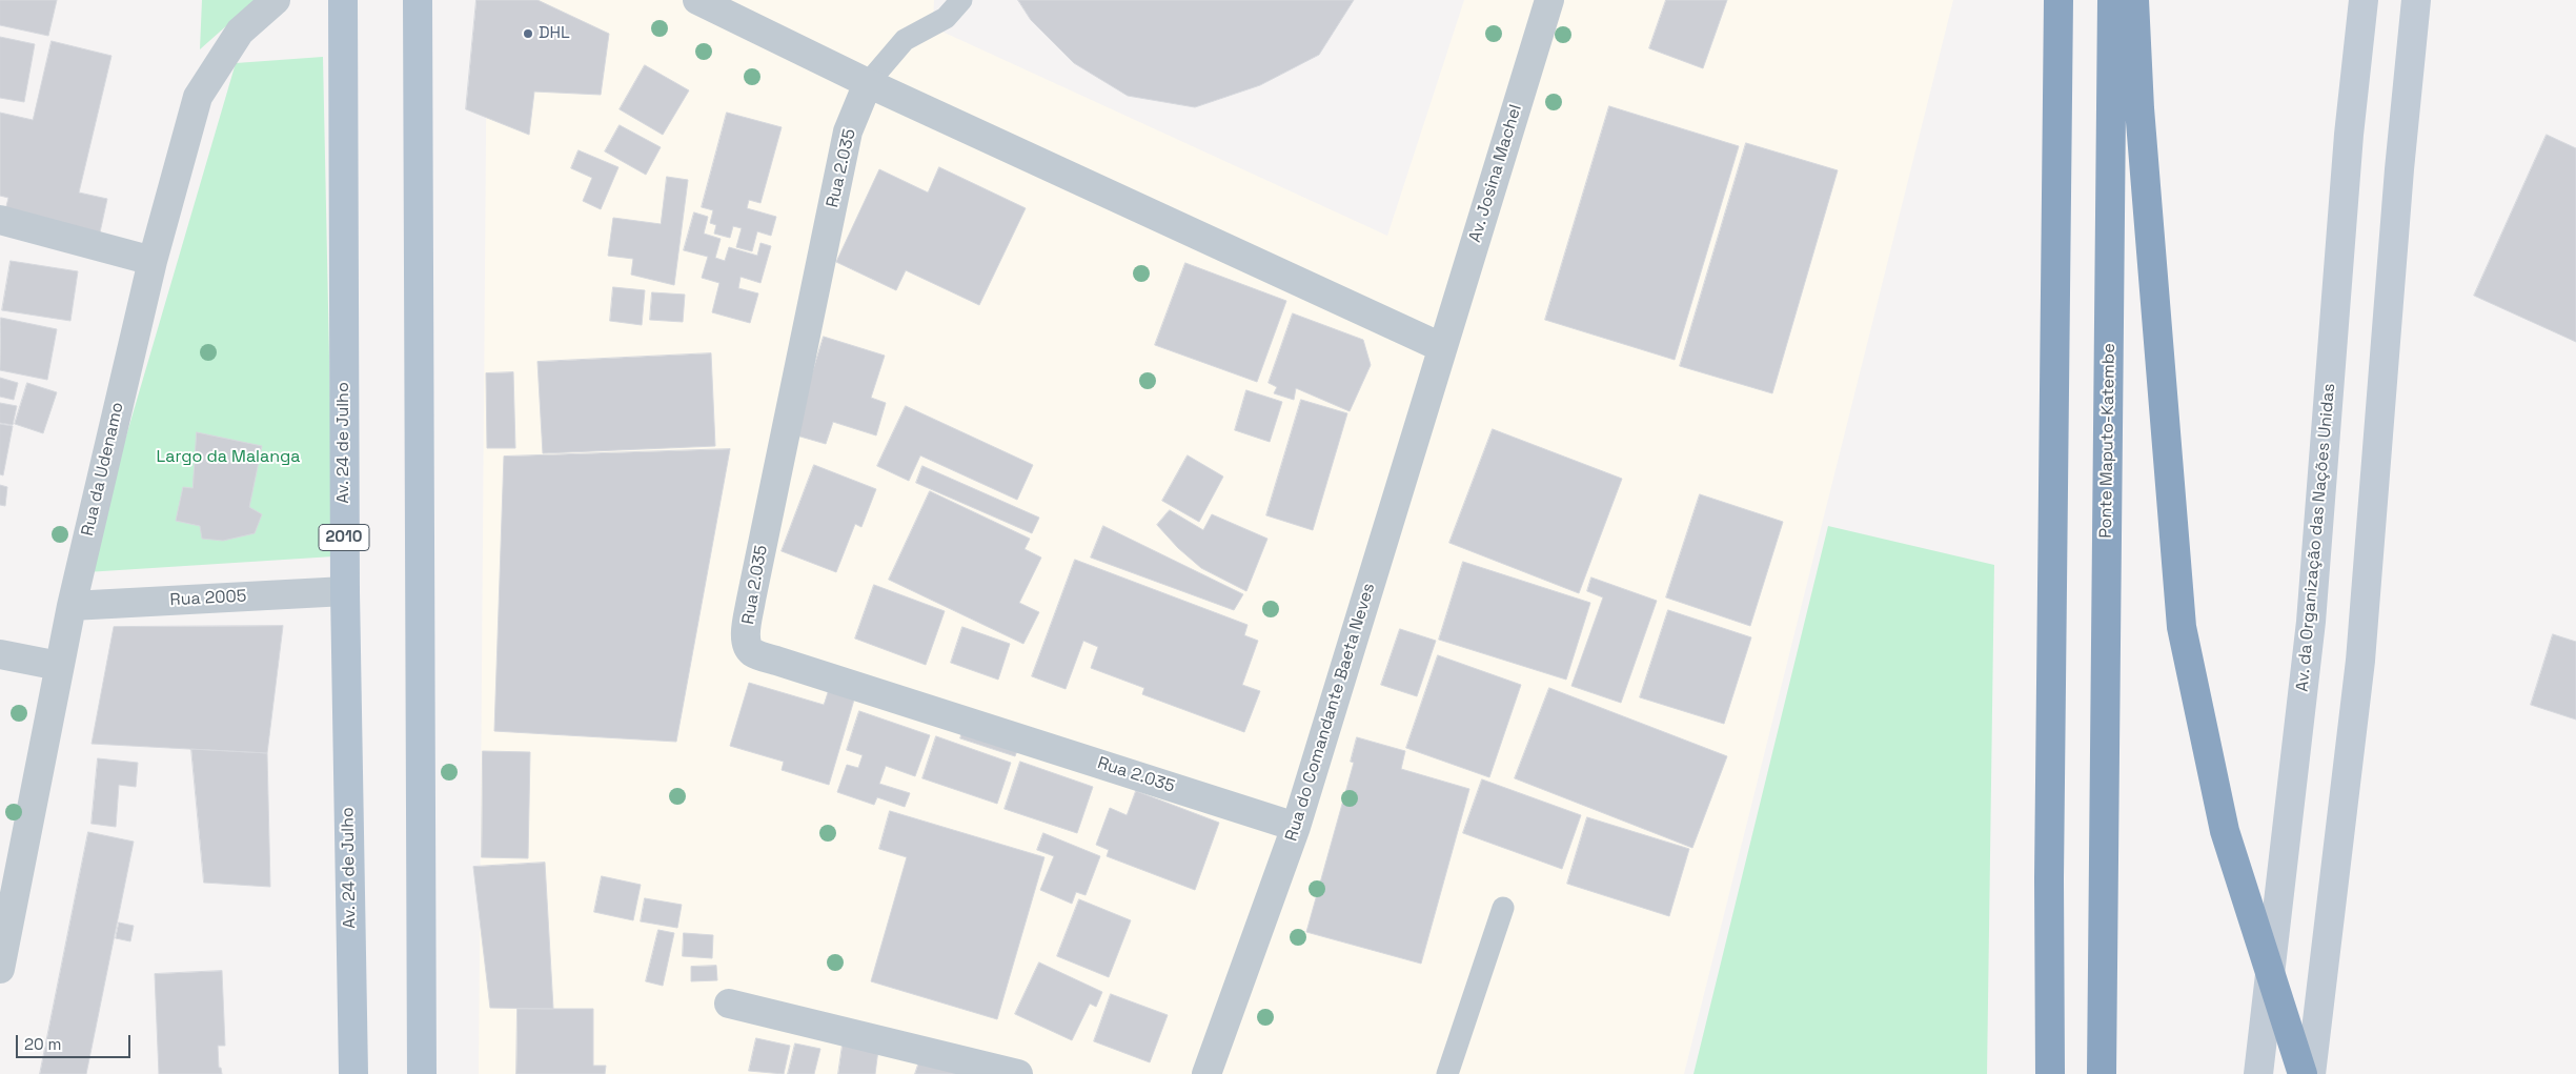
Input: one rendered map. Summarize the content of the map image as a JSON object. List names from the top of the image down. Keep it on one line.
{"streets":{"highway":["Ponte Maputo-Katembe"],"main road":["Av. 24 de Julho","2010","Av. da Organização das Nações Unidas"],"street":["Rua 2.035","Av. Josina Machel","Rua da Udenamo","Rua 2005","Rua do Comandante Baeta Neves"]},"crossings":[["Rua 2.035","Rua do Comandante Baeta Neves"],["Av. Josina Machel","Rua do Comandante Baeta Neves"],["Av. 24 de Julho","Rua 2005"],["Rua da Udenamo","Rua 2005"]],"parks":["Largo da Malanga"],"places":["DHL"],"scale_bar":"20 m"}
